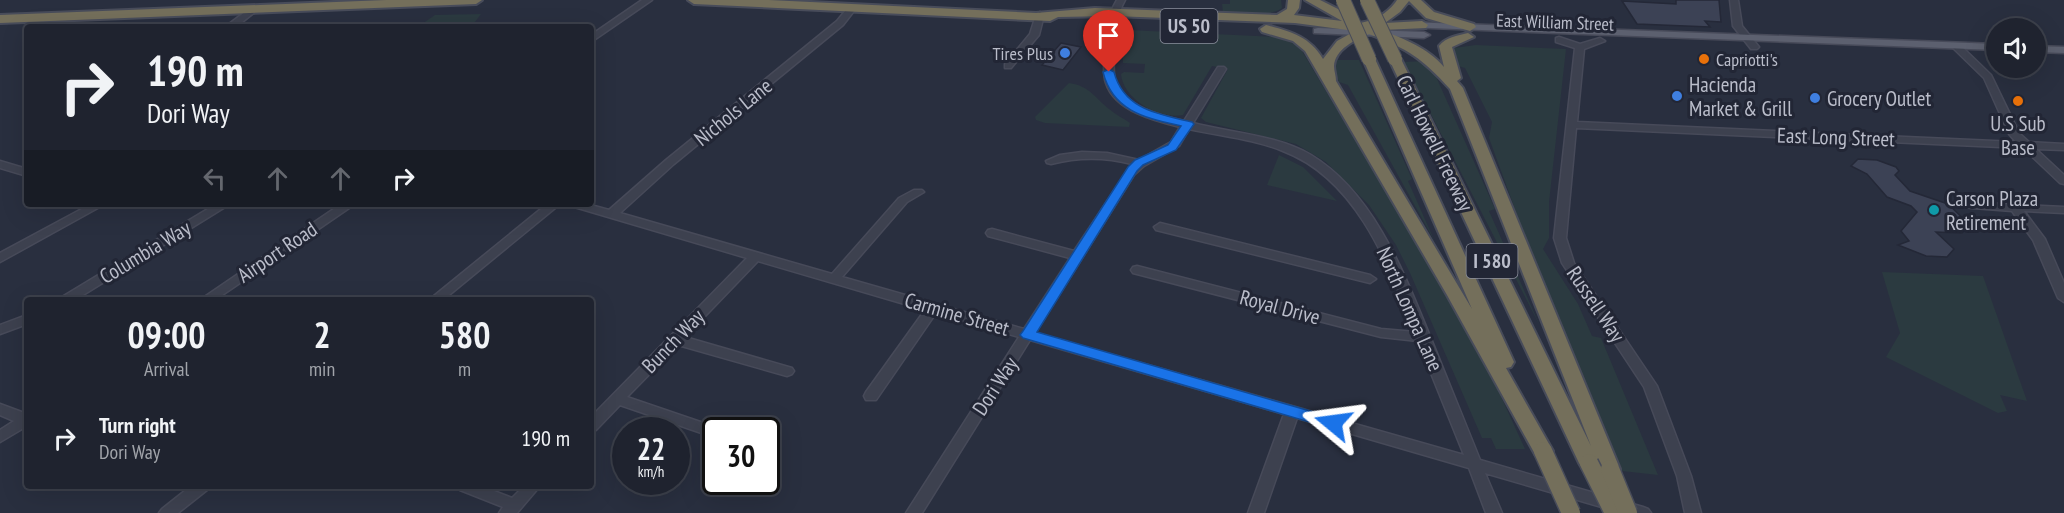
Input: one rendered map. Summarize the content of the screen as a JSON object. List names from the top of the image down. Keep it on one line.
{"streets":{"highway":["US 50","Carl Howell Freeway","I 580"],"main road":["East William Street"],"street":["Nichols Lane","East Long Street","Columbia Way","Airport Road","Russell Way","Royal Drive","North Lompa Lane","Carmine Street","Bunch Way","Dori Way"]},"crossings":[["US 50","Nichols Lane"],["US 50","North Lompa Lane"],["Nichols Lane","Carmine Street"],["East Long Street","Russell Way"],["Royal Drive","North Lompa Lane"],["North Lompa Lane","Carmine Street"],["North Lompa Lane","Dori Way"],["Carmine Street","Bunch Way"],["Carmine Street","Dori Way"]],"places":["Tires Plus","Capriotti's","Hacienda Market & Grill","Grocery Outlet","U.S Sub Base","Carson Plaza Retirement"],"page":{"turn":["190 m","Dori Way"],"eta":["09:00","Arrival","2","min","580","m"],"list":[{"name":"Turn right","note":"Dori Way","value":"190 m"}],"speed":"22 km/h","limit":"30"}}
